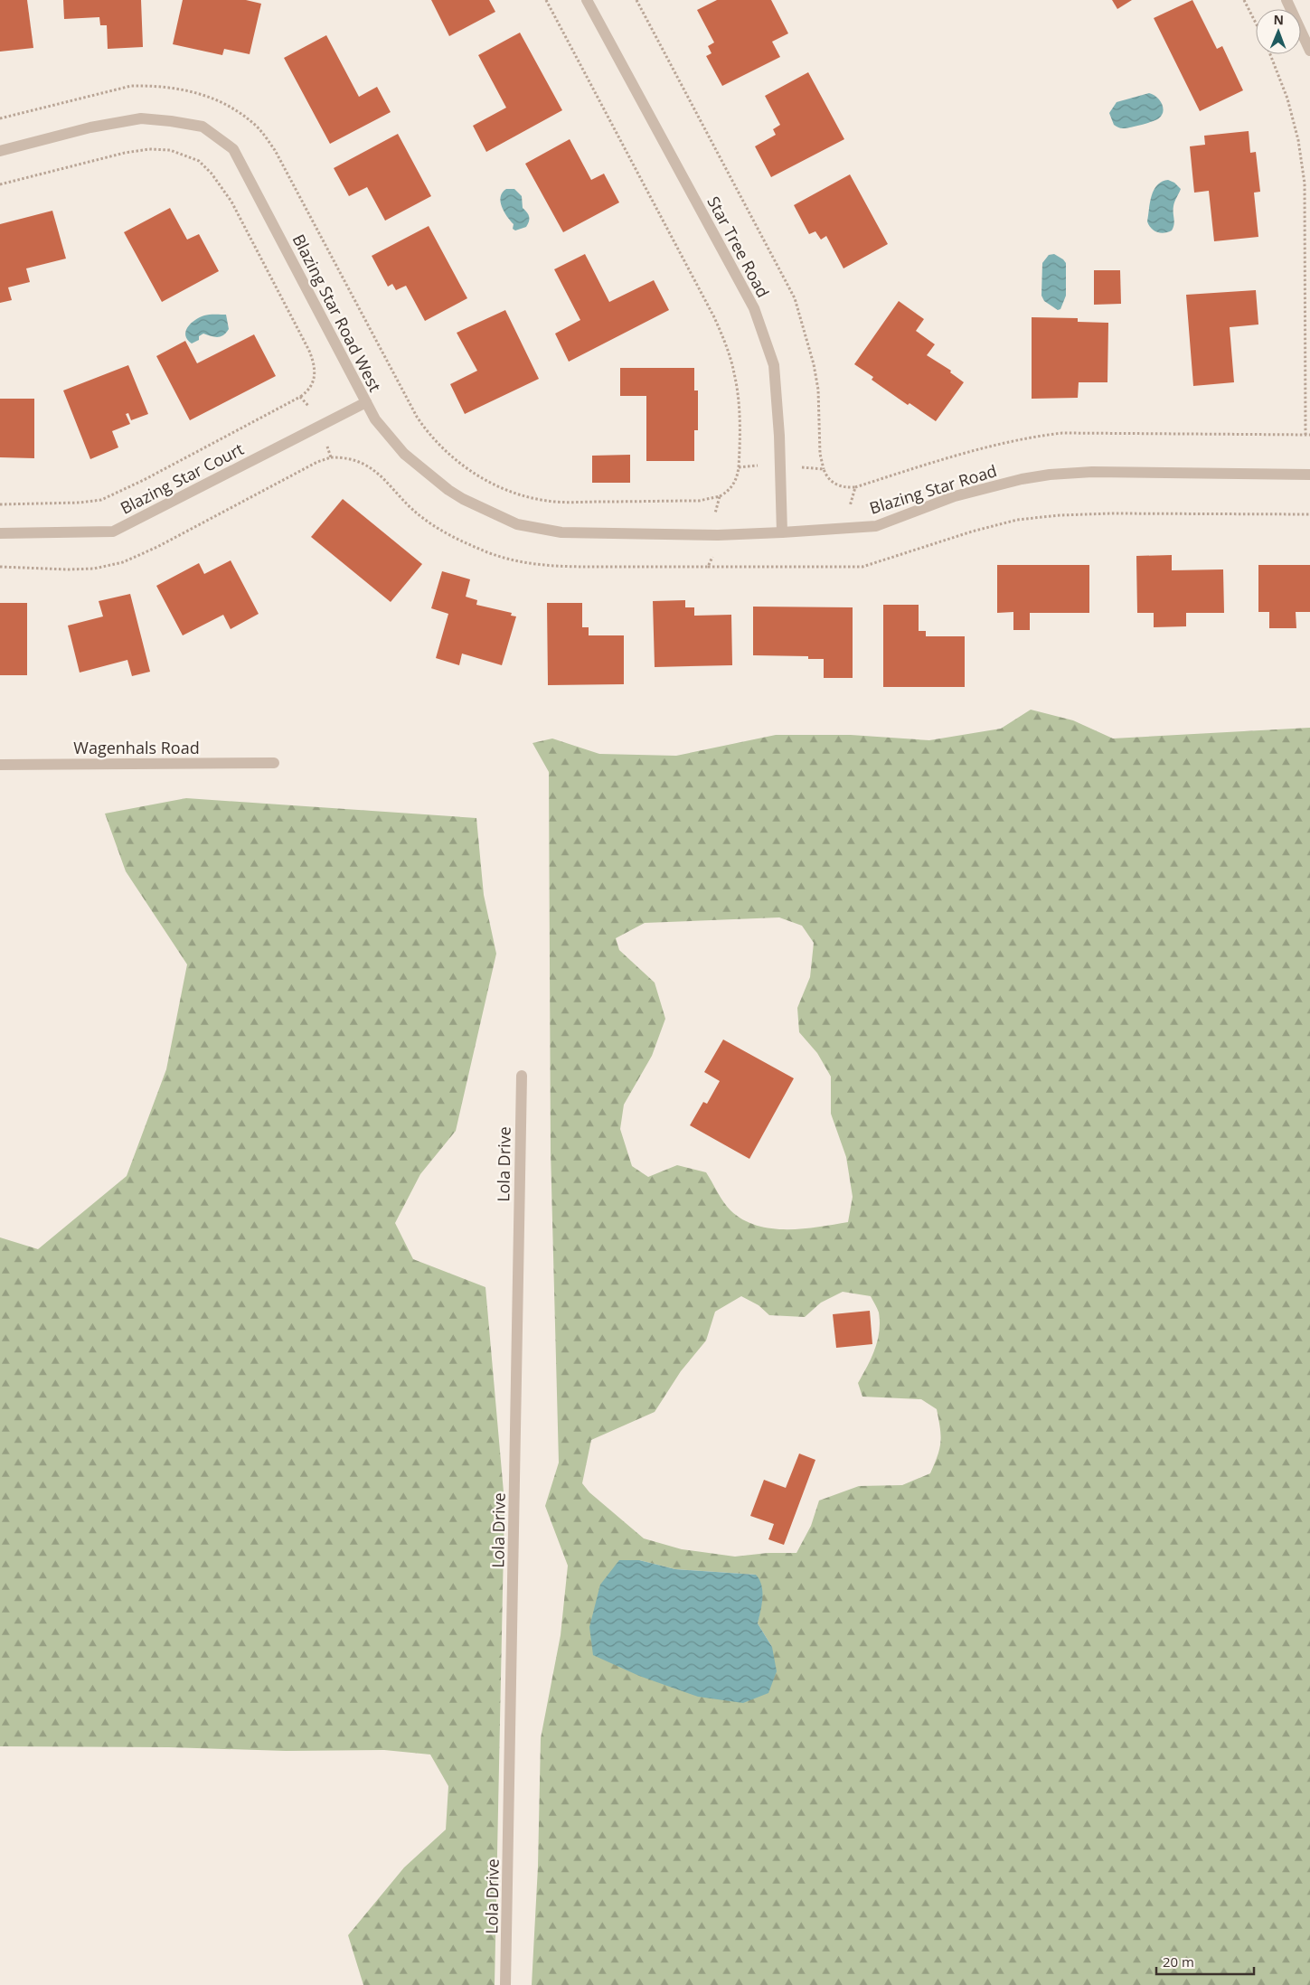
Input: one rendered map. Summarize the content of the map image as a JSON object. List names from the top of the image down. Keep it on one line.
{"streets":{"street":["Star Tree Road","Blazing Star Road West","Blazing Star Court","Blazing Star Road","Wagenhals Road","Lola Drive"]},"crossings":[["Star Tree Road","Blazing Star Road"],["Blazing Star Road West","Blazing Star Court"],["Blazing Star Road West","Blazing Star Road"]],"scale_bar":"20 m","north":"top"}
